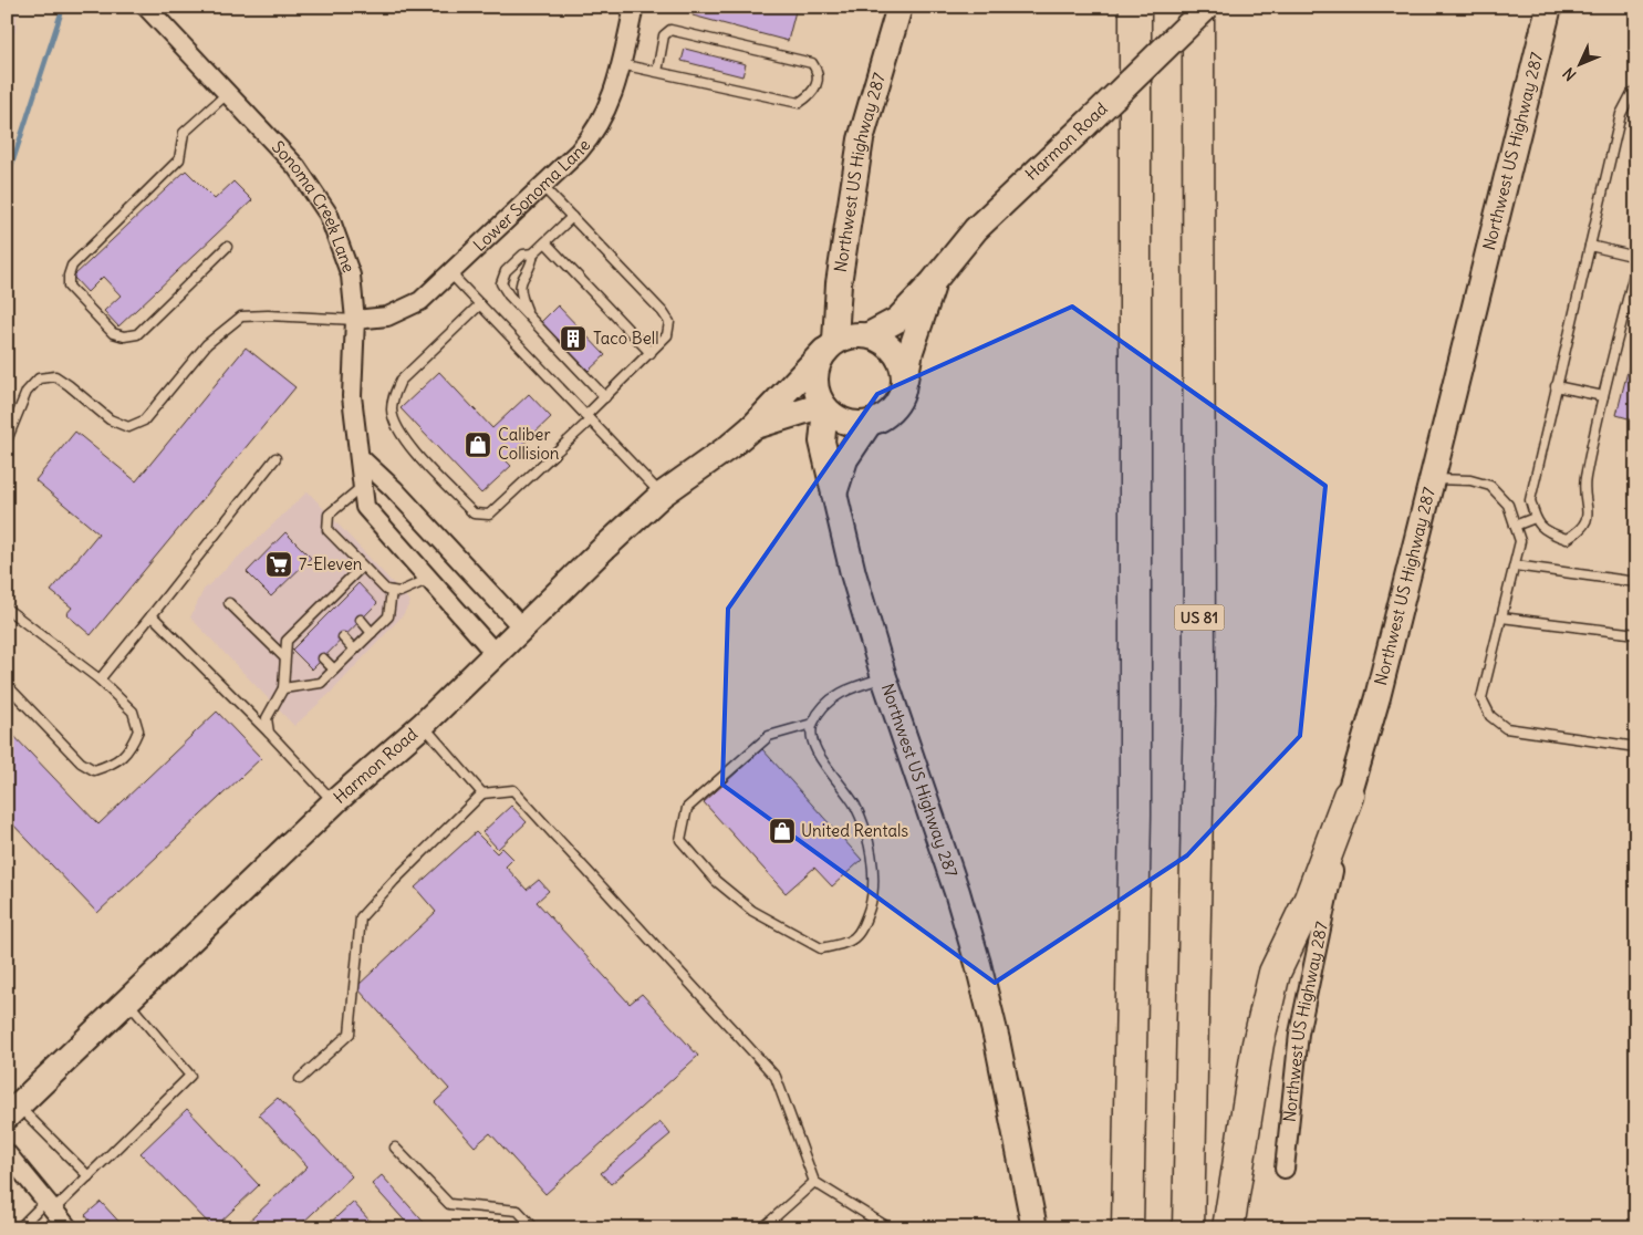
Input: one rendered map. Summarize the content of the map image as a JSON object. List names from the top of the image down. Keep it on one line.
{"streets":{"highway":["US 81"],"main road":["Harmon Road","Northwest US Highway 287"],"street":["Lower Sonoma Lane","Sonoma Creek Lane"]},"crossings":[["Harmon Road","Northwest US Highway 287"],["Harmon Road","Sonoma Creek Lane"],["Lower Sonoma Lane","Sonoma Creek Lane"]],"places":{"building":["Taco Bell"],"shop":["Caliber Collision","United Rentals"],"supermarket":["7-Eleven"]},"north":"bottom left"}
